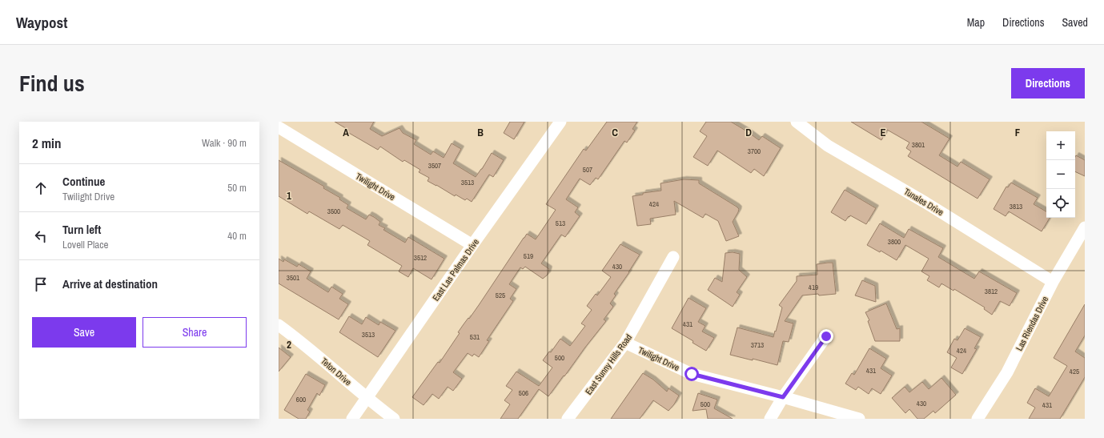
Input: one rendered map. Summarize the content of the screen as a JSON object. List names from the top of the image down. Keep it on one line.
{"streets":{"street":["Twilight Drive","Tunales Drive","East Las Palmas Drive","Las Riendas Drive","East Sunny Hills Road","Teton Drive"]},"crossings":[["Twilight Drive","East Las Palmas Drive"],["Twilight Drive","East Sunny Hills Road"],["Tunales Drive","Las Riendas Drive"],["East Las Palmas Drive","Teton Drive"]],"house_numbers":["3801","3700","3507","507","3513","424","3813","3500","513","3800","519","3512","430","3501","419","3812","525","431","3513","531","3713","424","500","431","425","506","600","430","500","431"],"page":{"header":"Waypost","nav":["Map","Directions","Saved"],"title":"Find us","buttons":["Directions",["Save","Share"]],"heading":["2 min","Walk · 90 m"],"map_buttons":["+","−"],"list":[["Continue","Twilight Drive","50 m"],["Turn left","Lovell Place","40 m"],"Arrive at destination"]},"grid":{"columns":["A","B","C","D","E","F"],"rows":["1","2"]}}
